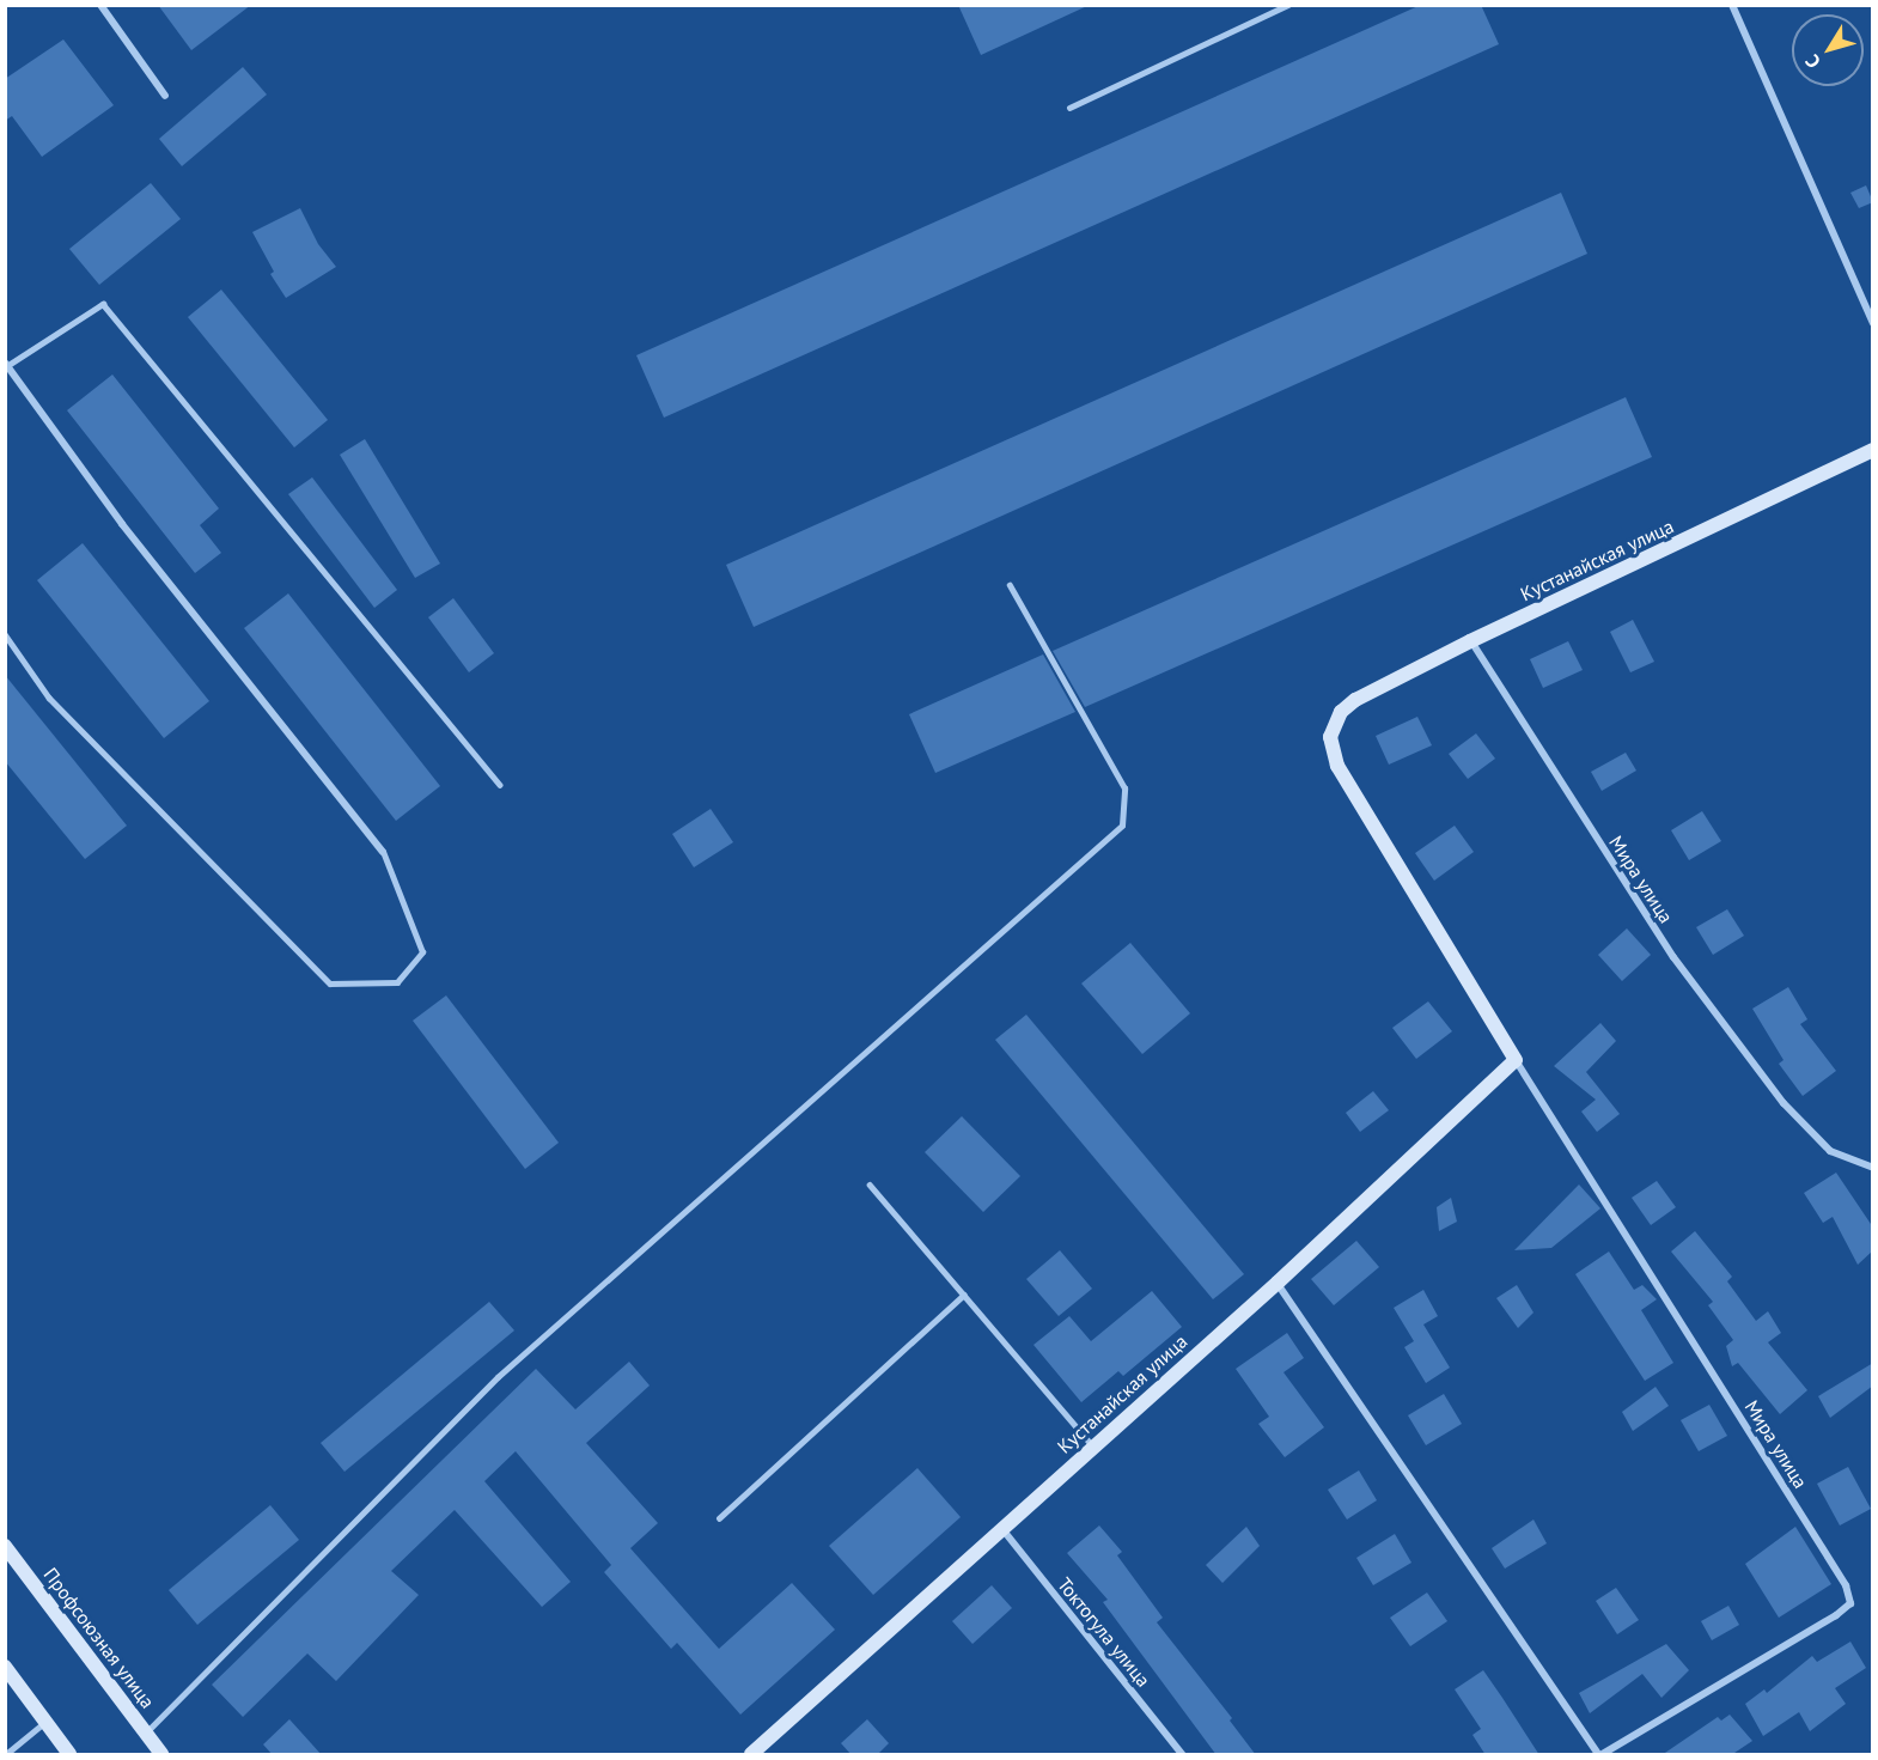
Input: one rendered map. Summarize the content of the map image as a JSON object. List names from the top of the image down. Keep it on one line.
{"streets":{"street":["Кустанайская улица","Мира улица","Токтогула улица","Профсоюзная улица"]},"crossings":[["Кустанайская улица","Мира улица"],["Кустанайская улица","Токтогула улица"]],"north":"bottom left"}
